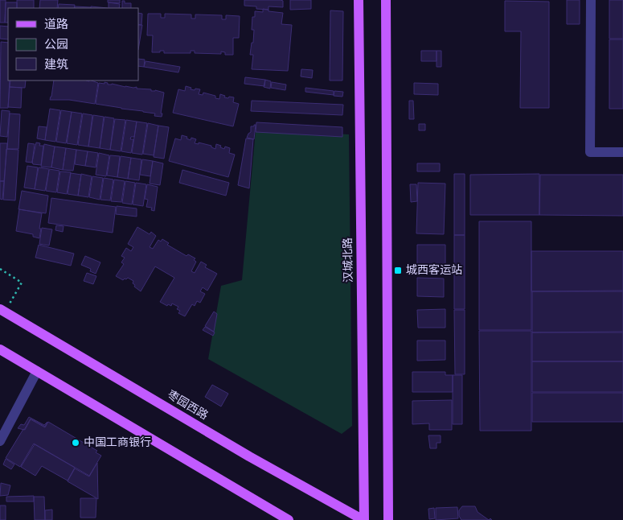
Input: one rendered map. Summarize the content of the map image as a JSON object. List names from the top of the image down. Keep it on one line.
{"streets":{"main road":["汉城北路","枣园西路"]},"crossings":[["汉城北路","枣园西路"]],"places":{"transit":["城西客运站"],"other":["中国工商银行"]},"legend":["道路","公园","建筑"]}
